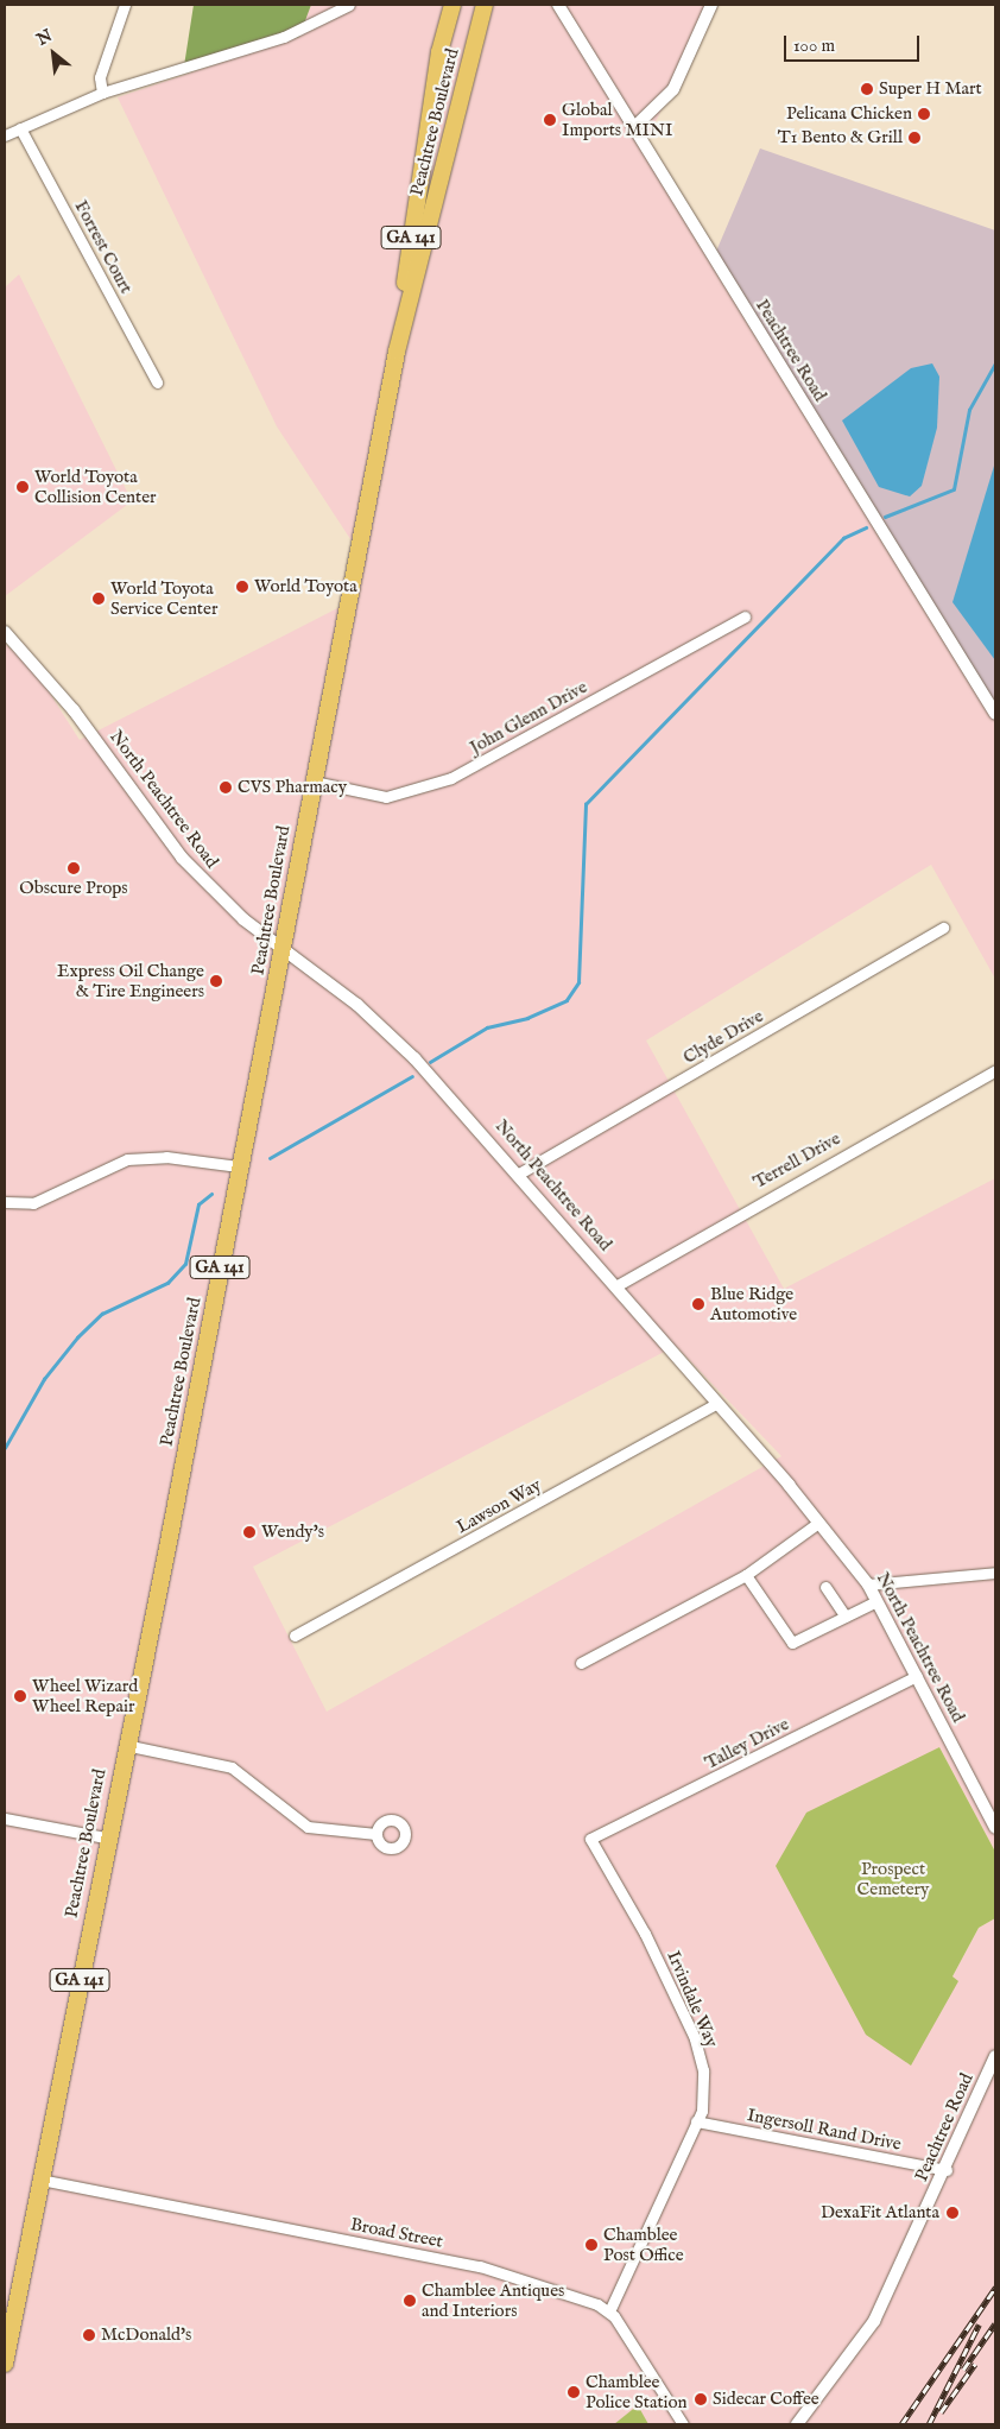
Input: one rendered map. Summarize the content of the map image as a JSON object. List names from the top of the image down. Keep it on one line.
{"streets":{"highway":["Peachtree Boulevard","GA 141"],"street":["Forrest Court","Peachtree Road","John Glenn Drive","North Peachtree Road","Clyde Drive","Terrell Drive","Lawson Way","Talley Drive","Irvindale Way","Ingersoll Rand Drive","Broad Street"]},"crossings":[["Peachtree Boulevard","John Glenn Drive"],["Peachtree Boulevard","North Peachtree Road"],["Peachtree Boulevard","Broad Street"],["Peachtree Road","Ingersoll Rand Drive"],["North Peachtree Road","Clyde Drive"],["North Peachtree Road","Terrell Drive"],["North Peachtree Road","Lawson Way"],["North Peachtree Road","Talley Drive"],["Talley Drive","Irvindale Way"],["Irvindale Way","Ingersoll Rand Drive"],["Irvindale Way","Broad Street"]],"parks":["Prospect Cemetery"],"places":["Super H Mart","Pelicana Chicken","Global Imports MINI","T1 Bento & Grill","World Toyota Collision Center","World Toyota","World Toyota Service Center","CVS Pharmacy","Obscure Props","Express Oil Change & Tire Engineers","Blue Ridge Automotive","Wendy's","Wheel Wizard Wheel Repair","DexaFit Atlanta","Chamblee Post Office","Chamblee Antiques and Interiors","McDonald's","Chamblee Police Station","Sidecar Coffee"],"scale_bar":"100 m","north":"top left"}
